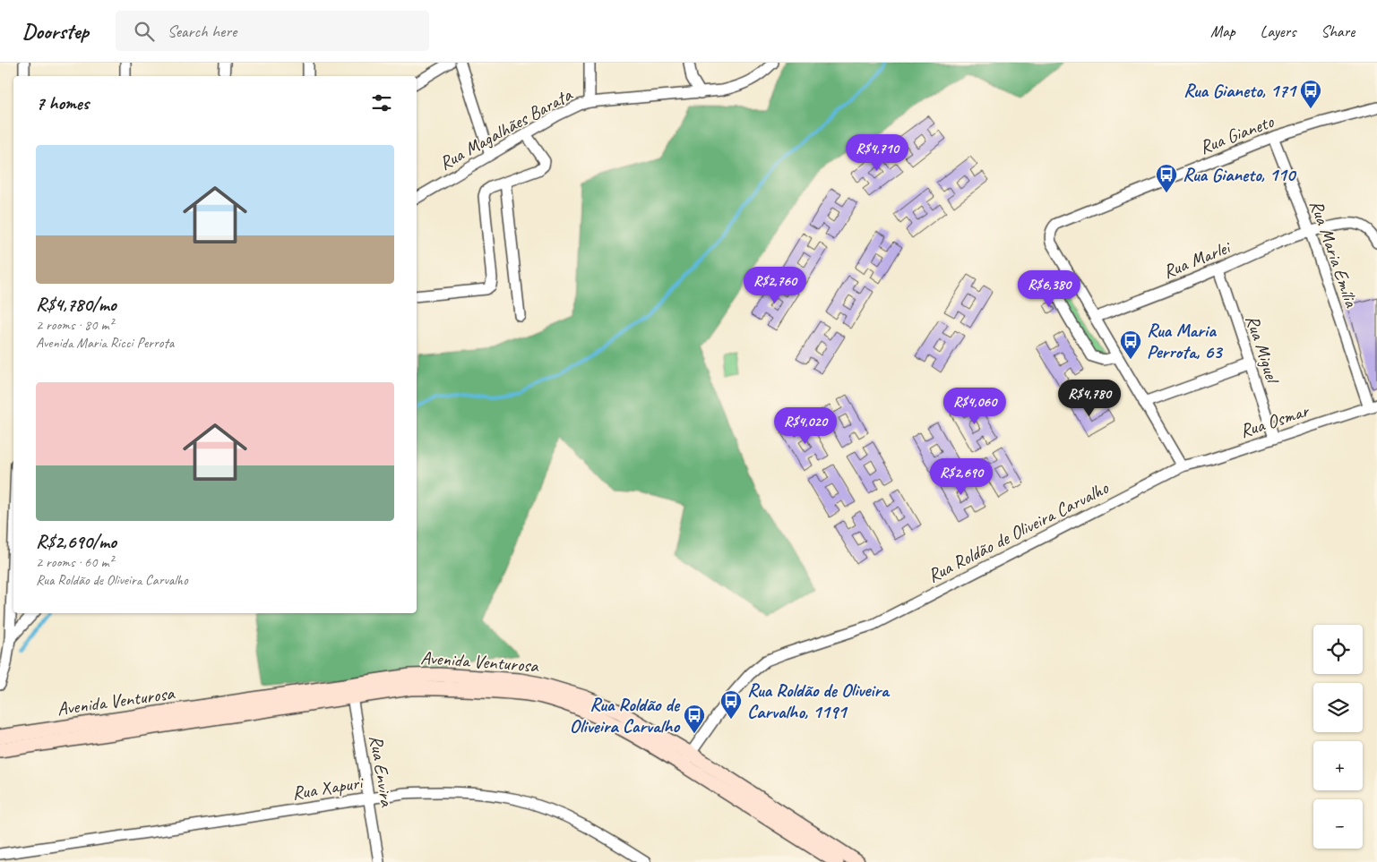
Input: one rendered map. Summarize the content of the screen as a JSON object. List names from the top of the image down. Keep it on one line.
{"streets":{"street":["Rua Magalhães Barata","Rua Gianeto","Rua Maria Emília","Rua Marlei","Rua Miguel","Rua Osmar","Rua Roldão de Oliveira Carvalho","Avenida Venturosa","Rua Envira","Rua Xapuri"]},"crossings":[["Rua Gianeto","Rua Maria Emília"],["Rua Maria Emília","Rua Marlei"],["Rua Maria Emília","Rua Osmar"],["Rua Marlei","Rua Miguel"],["Rua Miguel","Rua Osmar"],["Rua Osmar","Rua Roldão de Oliveira Carvalho"],["Rua Roldão de Oliveira Carvalho","Avenida Venturosa"],["Avenida Venturosa","Rua Envira"],["Rua Envira","Rua Xapuri"]],"places":{"bus stop":["Rua Gianeto, 171","Rua Gianeto, 110","Rua Maria Perrota, 63","Rua Roldão de Oliveira Carvalho, 1191","Rua Roldão de Oliveira Carvalho"]},"page":{"header":"Doorstep","search":"Search here","nav":["Map","Layers","Share"],"heading":"7 homes","list":[{"name":"R$4,780/mo","note":"2 rooms · 80 m² · Avenida Maria Ricci Perrota"},{"name":"R$2,690/mo","note":"2 rooms · 60 m² · Rua Roldão de Oliveira Carvalho"}],"price":["R$4,710","R$2,760","R$6,380","R$4,780","R$4,060","R$4,020","R$2,690"],"map_buttons":["+","−"]}}
